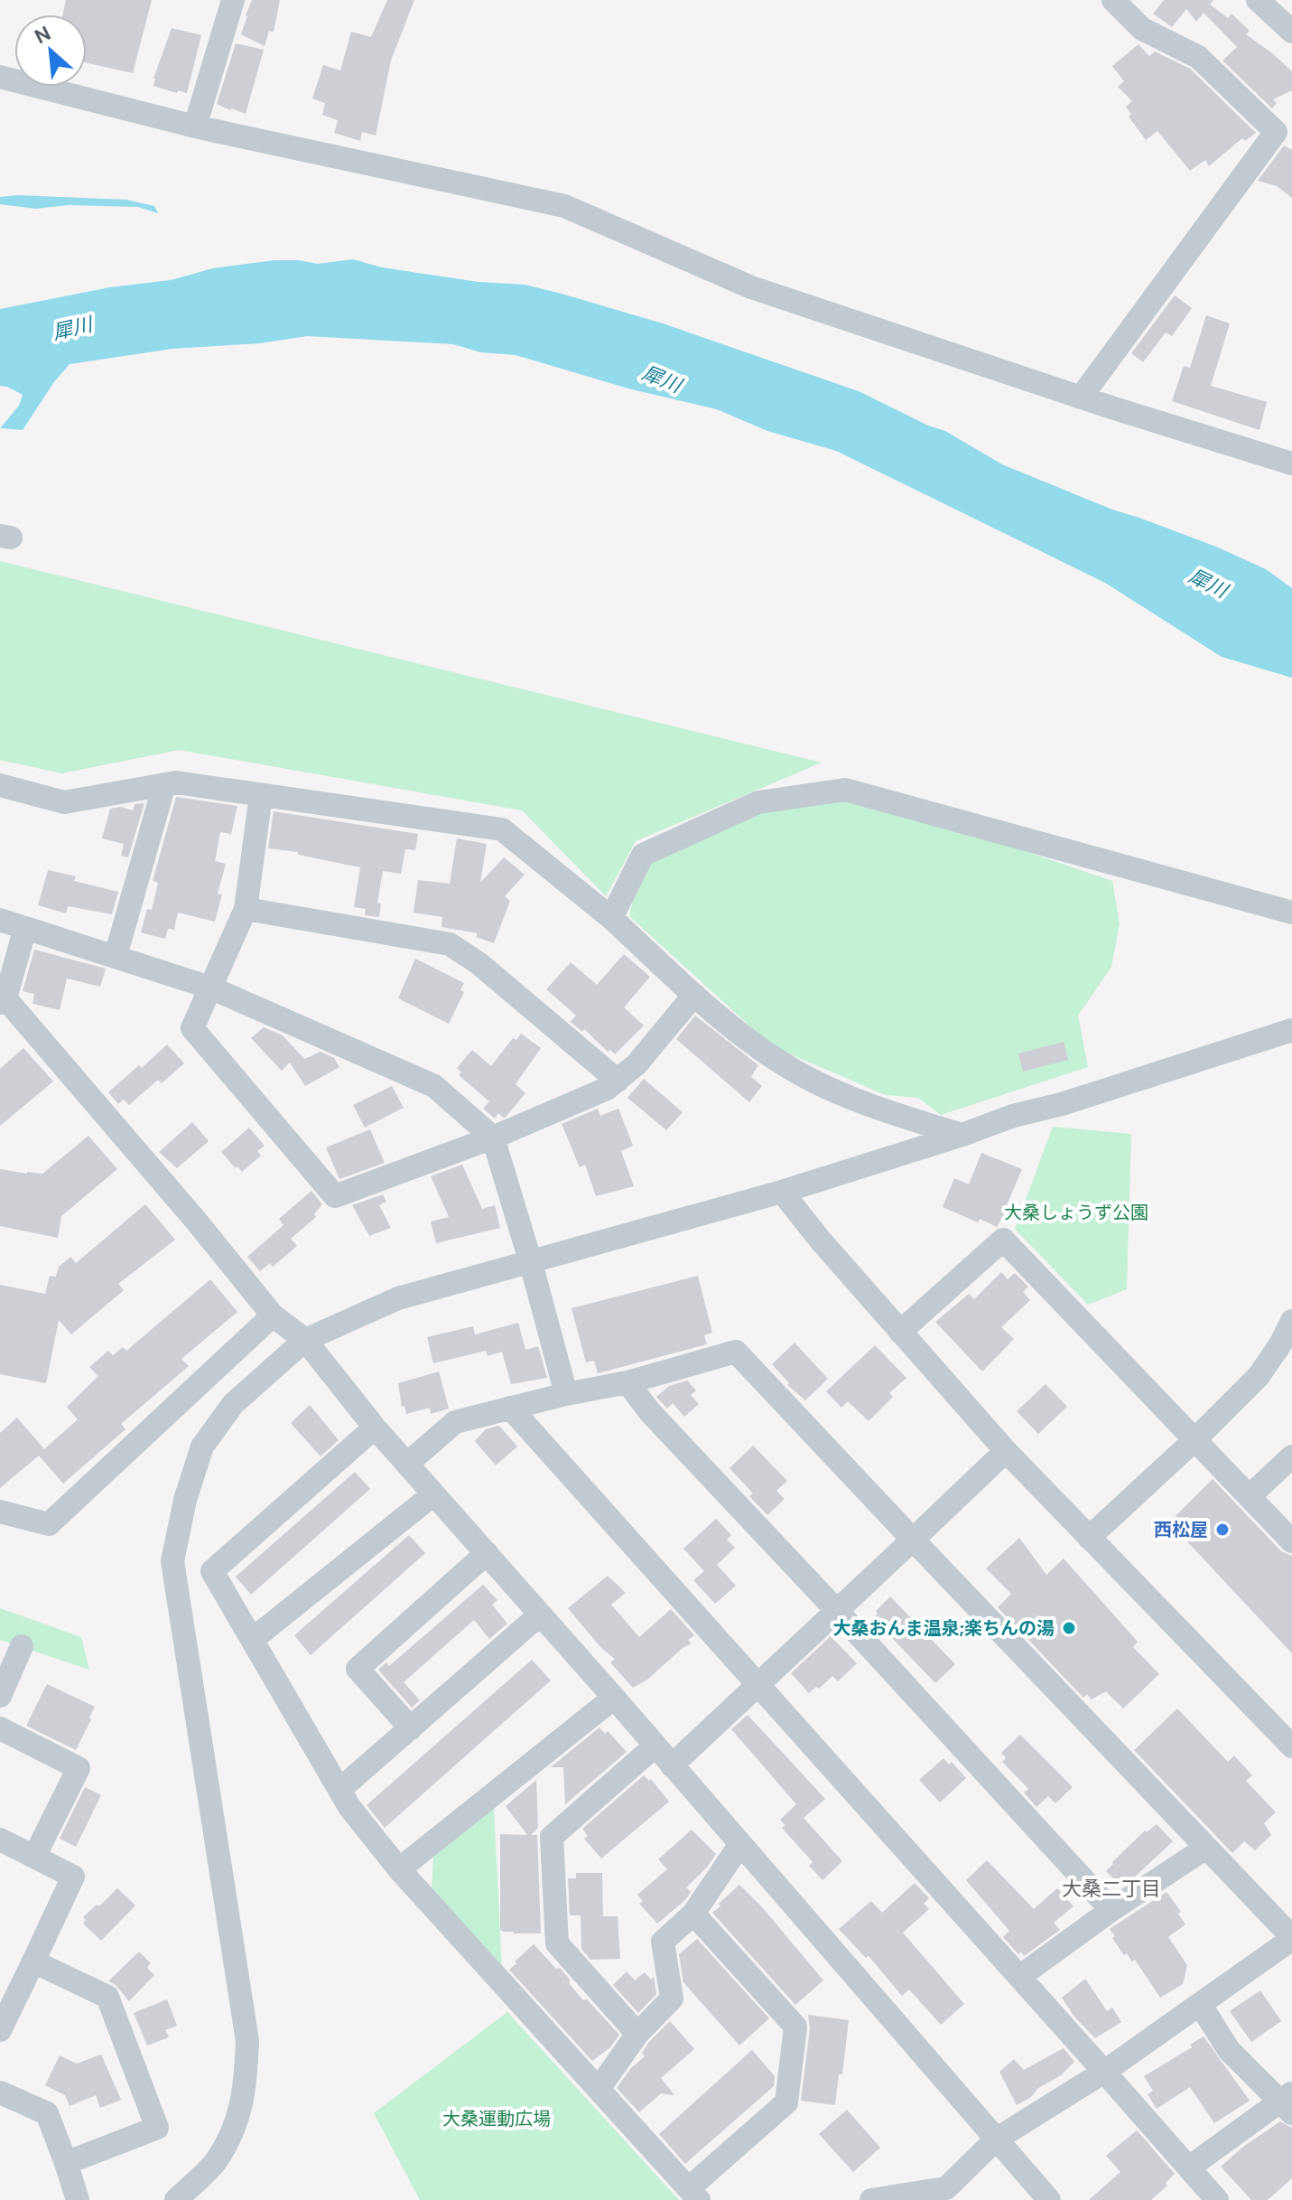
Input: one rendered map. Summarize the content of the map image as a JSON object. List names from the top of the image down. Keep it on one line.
{"districts":["大桑二丁目"],"water":["犀川"],"parks":["大桑しょうず公園","大桑運動広場"],"places":["西松屋","大桑おんま温泉;楽ちんの湯"],"north":"top left"}
